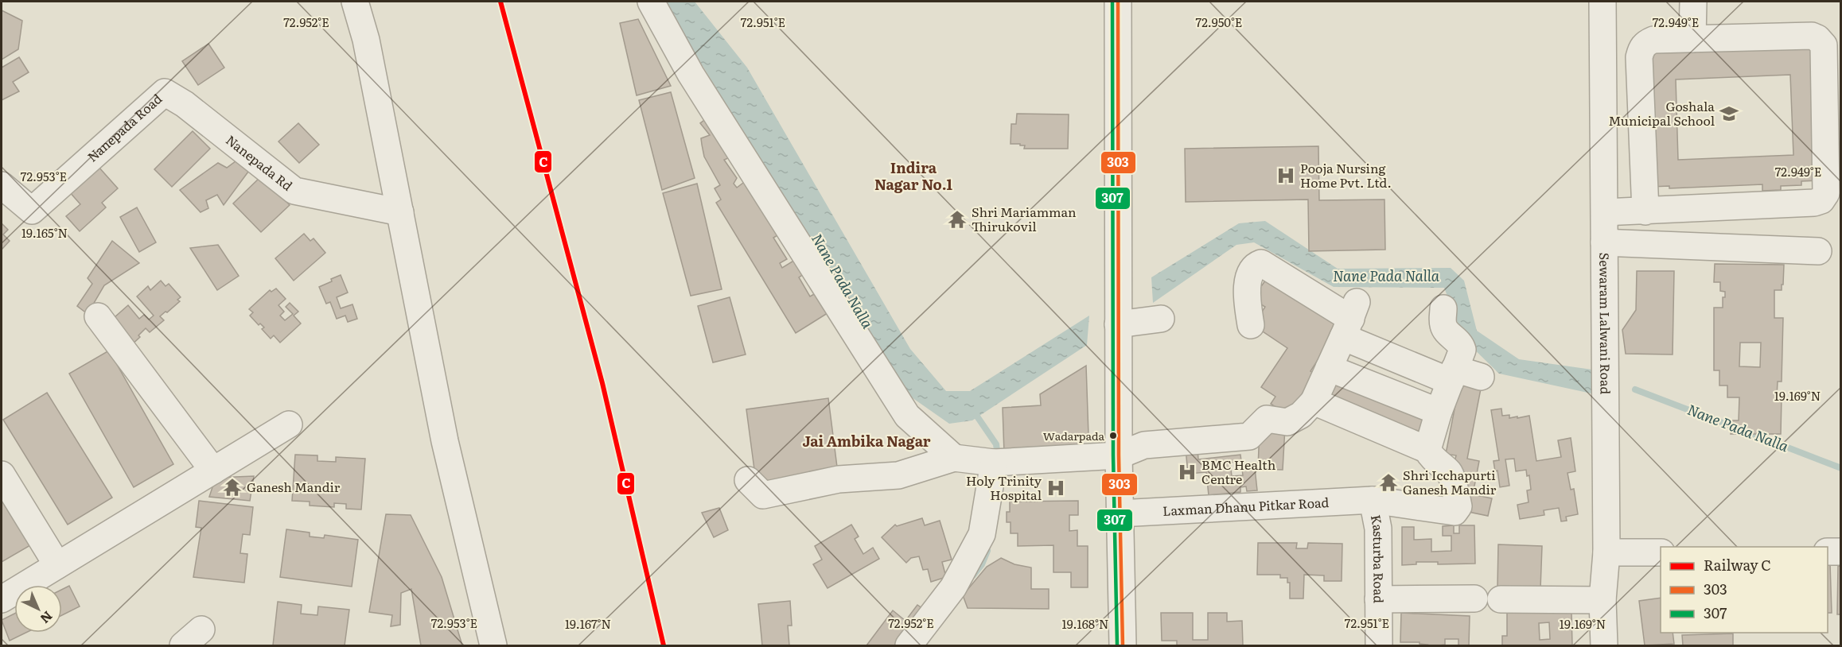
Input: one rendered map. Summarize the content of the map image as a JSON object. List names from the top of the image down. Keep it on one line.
{"streets":{"street":["Nanepada Road","Nanepada Rd","Sewaram Lalwani Road","Laxman Dhanu Pitkar Road","Kasturba Road"]},"crossings":[["Nanepada Road","Nanepada Rd"],["Laxman Dhanu Pitkar Road","Kasturba Road"]],"districts":["Indira Nagar No.1","Jai Ambika Nagar"],"water":["Nane Pada Nalla"],"places":{"school or university":["Goshala Municipal School"],"hospital":["Pooja Nursing Home Pvt. Ltd.","BMC Health Centre","Holy Trinity Hospital"],"temple":["Shri Mariamman Thirukovil","Shri Icchapurti Ganesh Mandir","Ganesh Mandir"],"other":["Wadarpada"]},"lines":["rail line C","transit line 303","transit line 307"],"legend":["Railway C","303","307"],"north":"bottom right","coordinates":["72.949°E","72.952°E","72.951°E","72.950°E","72.953°E","19.165°N","19.169°N","19.167°N","19.168°N"]}
